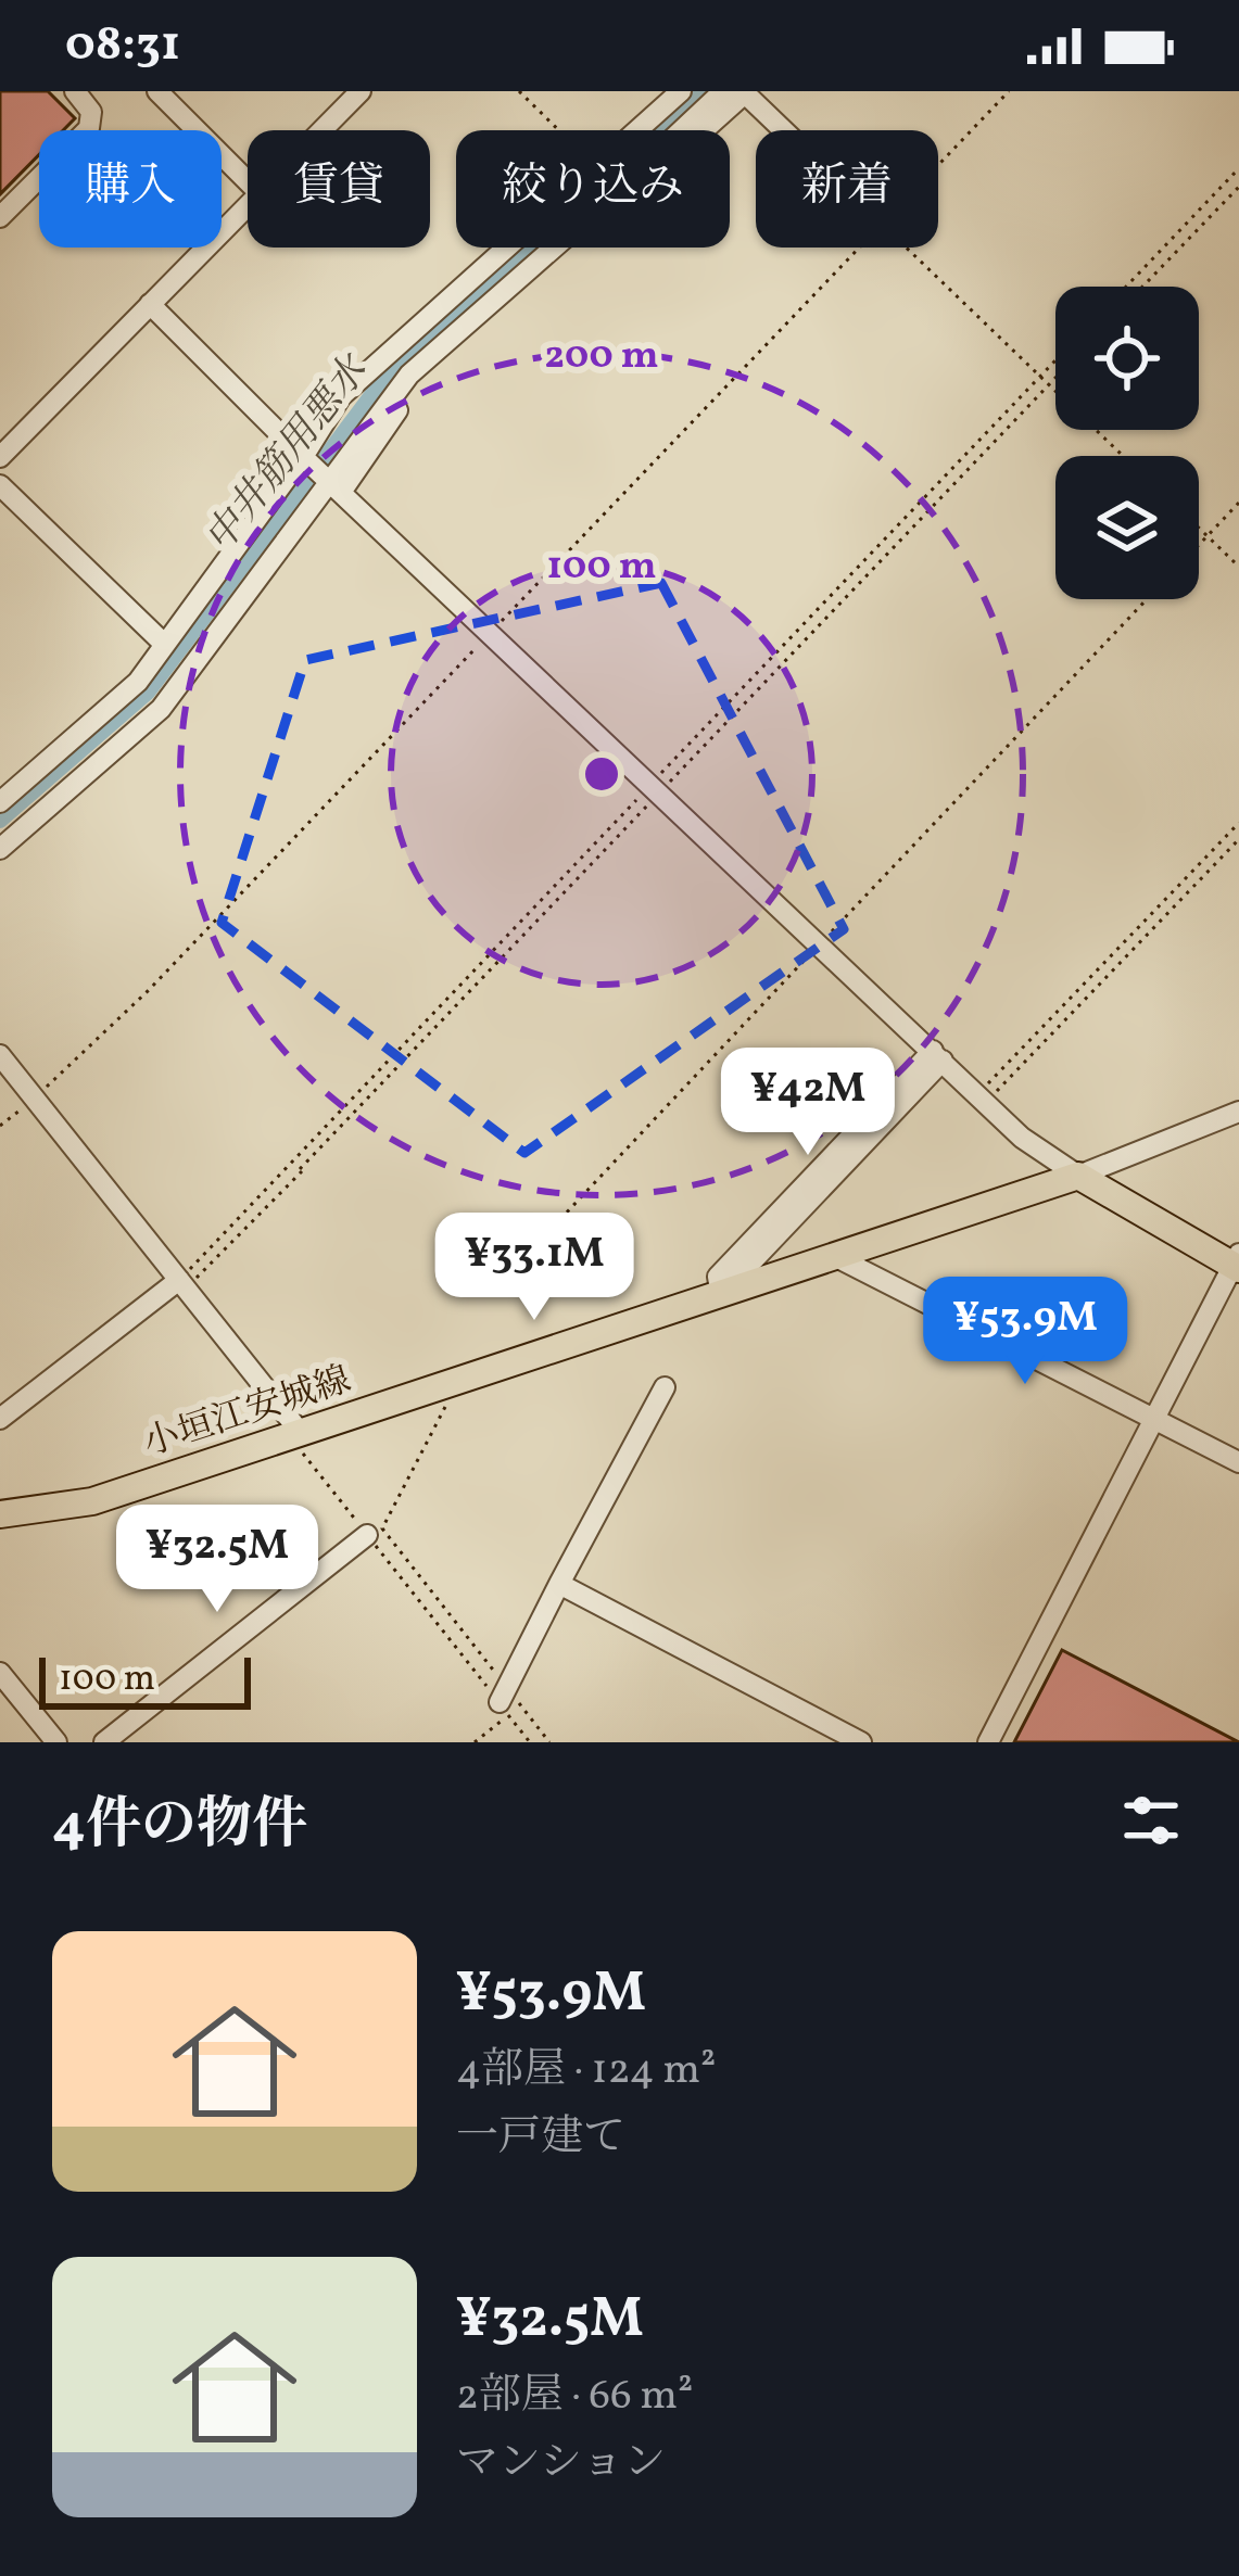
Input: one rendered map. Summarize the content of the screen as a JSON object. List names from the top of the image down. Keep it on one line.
{"streets":{"main road":["小垣江安城線"]},"water":["中井筋用悪水"],"scale_bar":"100 m","page":{"status":"08:31","chip":["購入","賃貸","絞り込み","新着"],"price":["¥42M","¥33.1M","¥53.9M","¥32.5M"],"scale":"100 m","heading":"4件の物件","list":[{"name":"¥53.9M","note":"4部屋 · 124 m² · 一戸建て"},{"name":"¥32.5M","note":"2部屋 · 66 m² · マンション"}]},"rings":["200 m","100 m"]}
